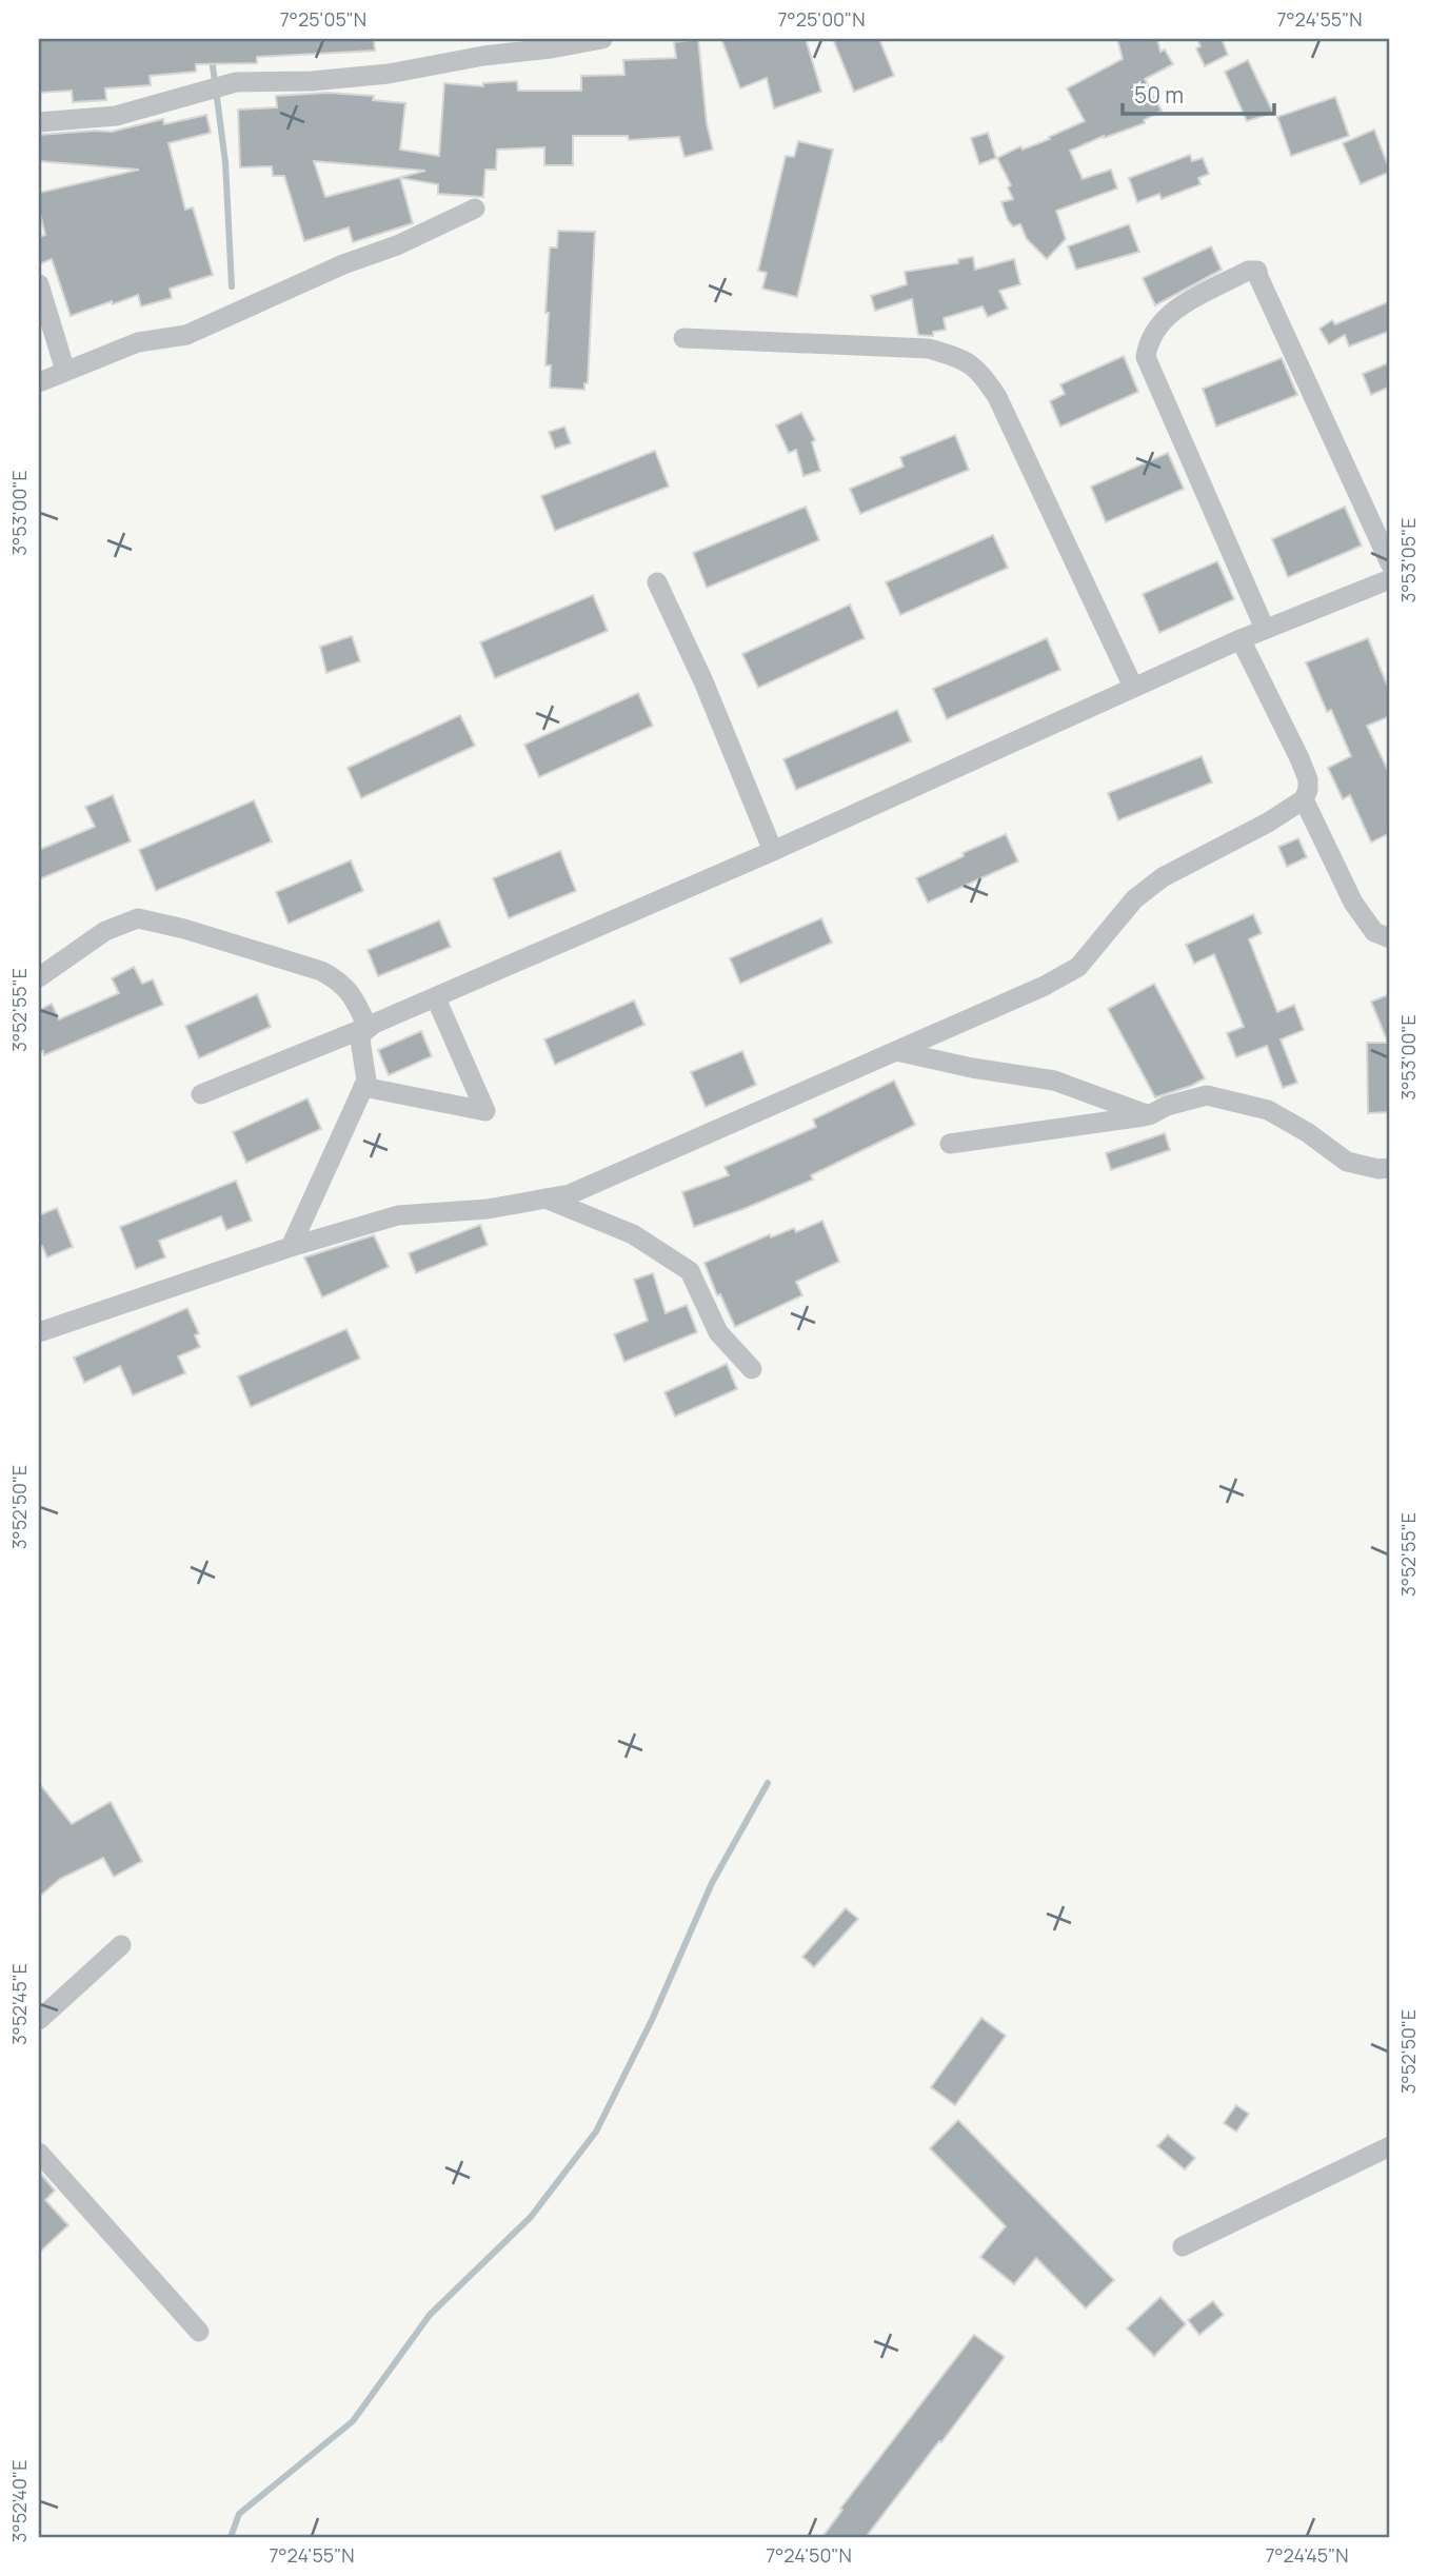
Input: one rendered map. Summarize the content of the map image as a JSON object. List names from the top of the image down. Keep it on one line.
{"scale_bar":"50 m","coordinates":["7°25'05\"N","7°25'00\"N","7°24'55\"N","3°53'00\"E","3°53'05\"E","3°52'55\"E","3°52'50\"E","3°52'45\"E","3°52'40\"E","7°24'50\"N","7°24'45\"N"]}
